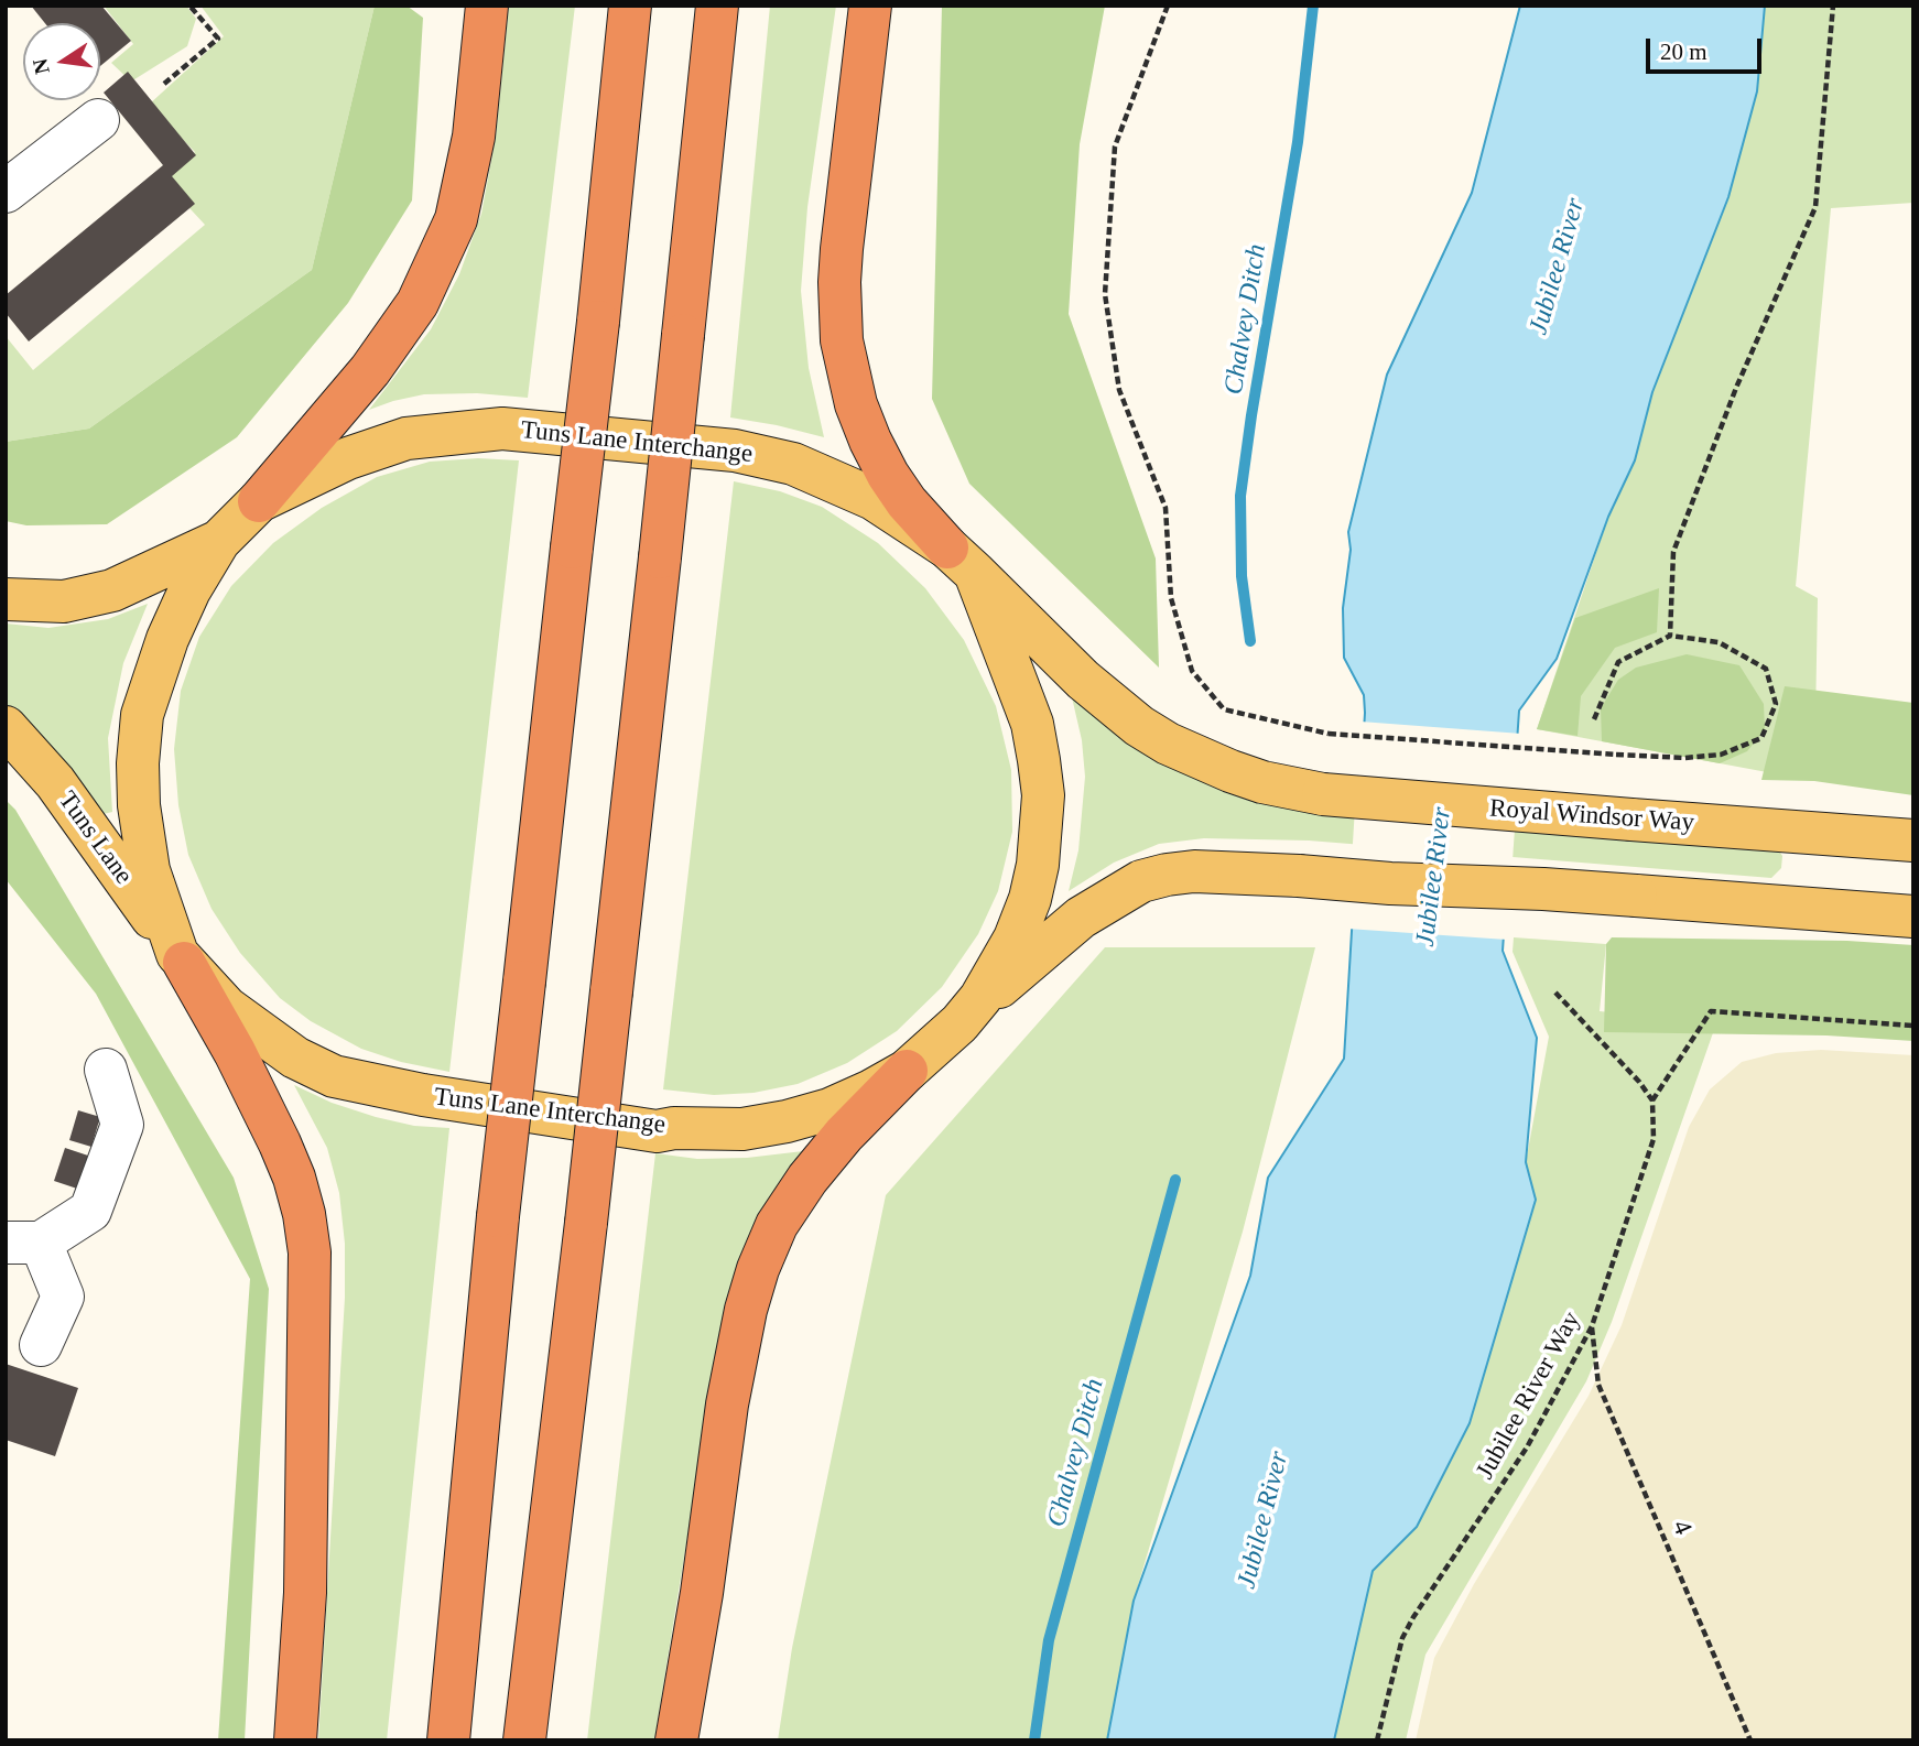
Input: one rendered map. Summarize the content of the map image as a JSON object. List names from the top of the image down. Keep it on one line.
{"streets":{"main road":["Tuns Lane Interchange","Royal Windsor Way","Tuns Lane"],"path":["Jubilee River Way","4"]},"crossings":[["Tuns Lane Interchange","Royal Windsor Way"],["Tuns Lane Interchange","Tuns Lane"],["Jubilee River Way","4"]],"water":["Jubilee River","Chalvey Ditch"],"scale_bar":"20 m","north":"left"}
